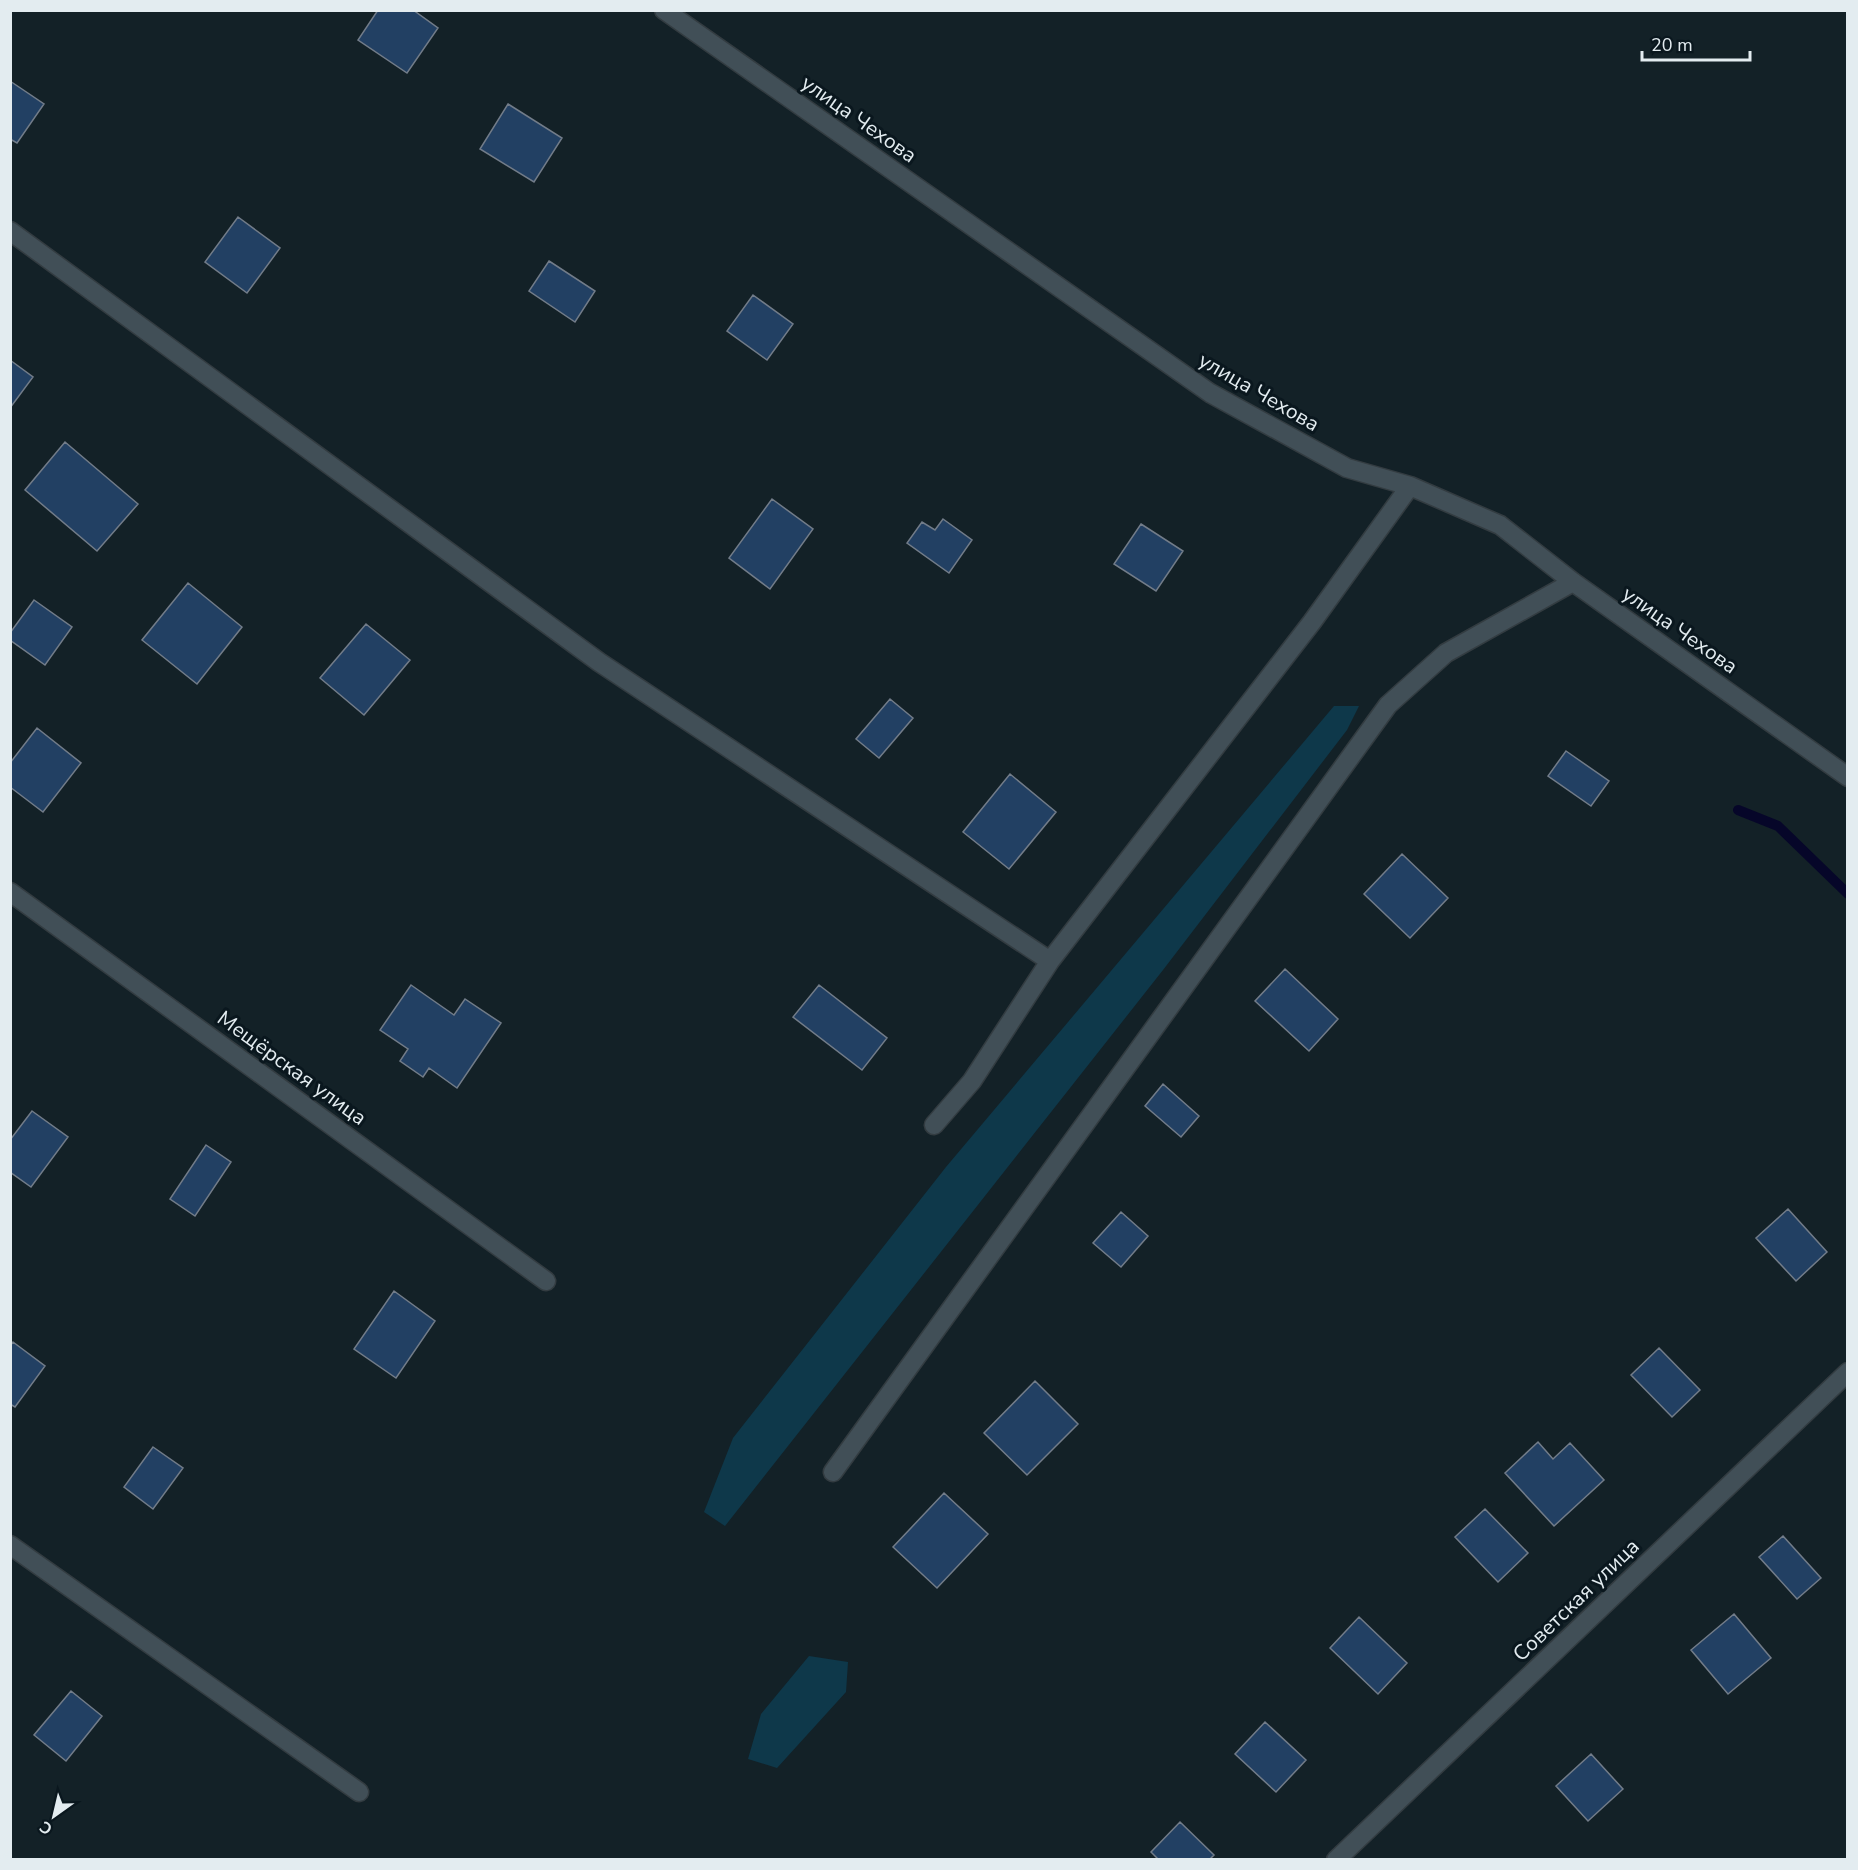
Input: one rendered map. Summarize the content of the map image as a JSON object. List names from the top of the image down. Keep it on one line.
{"streets":{"street":["улица Чехова","Мещёрская улица","Советская улица"]},"scale_bar":"20 m","north":"bottom left"}
